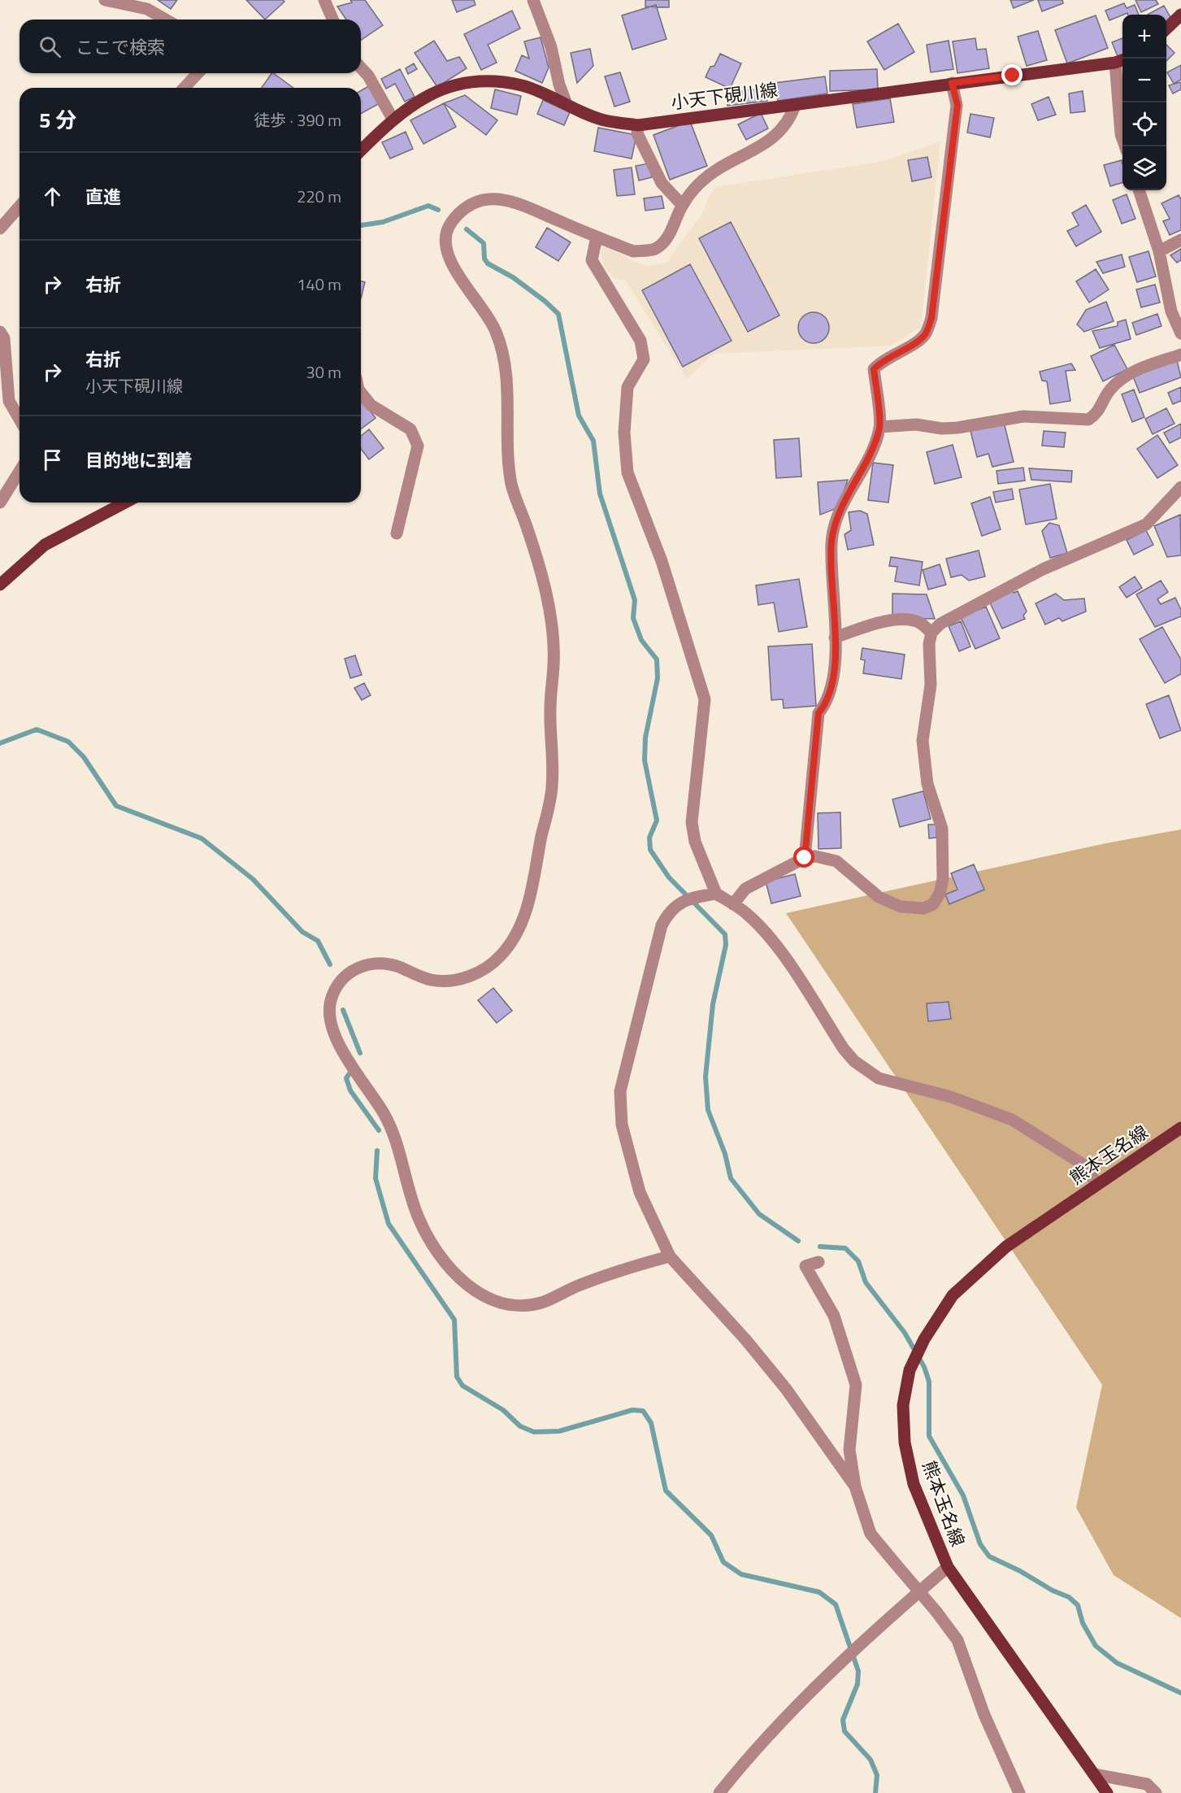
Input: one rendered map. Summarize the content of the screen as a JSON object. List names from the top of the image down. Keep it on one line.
{"streets":{"main road":["小天下硯川線","熊本玉名線"]},"page":{"map_buttons":["+","−"],"search":"ここで検索","heading":["5 分","徒歩 · 390 m"],"list":[["直進","220 m"],["右折","140 m"],["右折","小天下硯川線","30 m"],"目的地に到着"]}}
